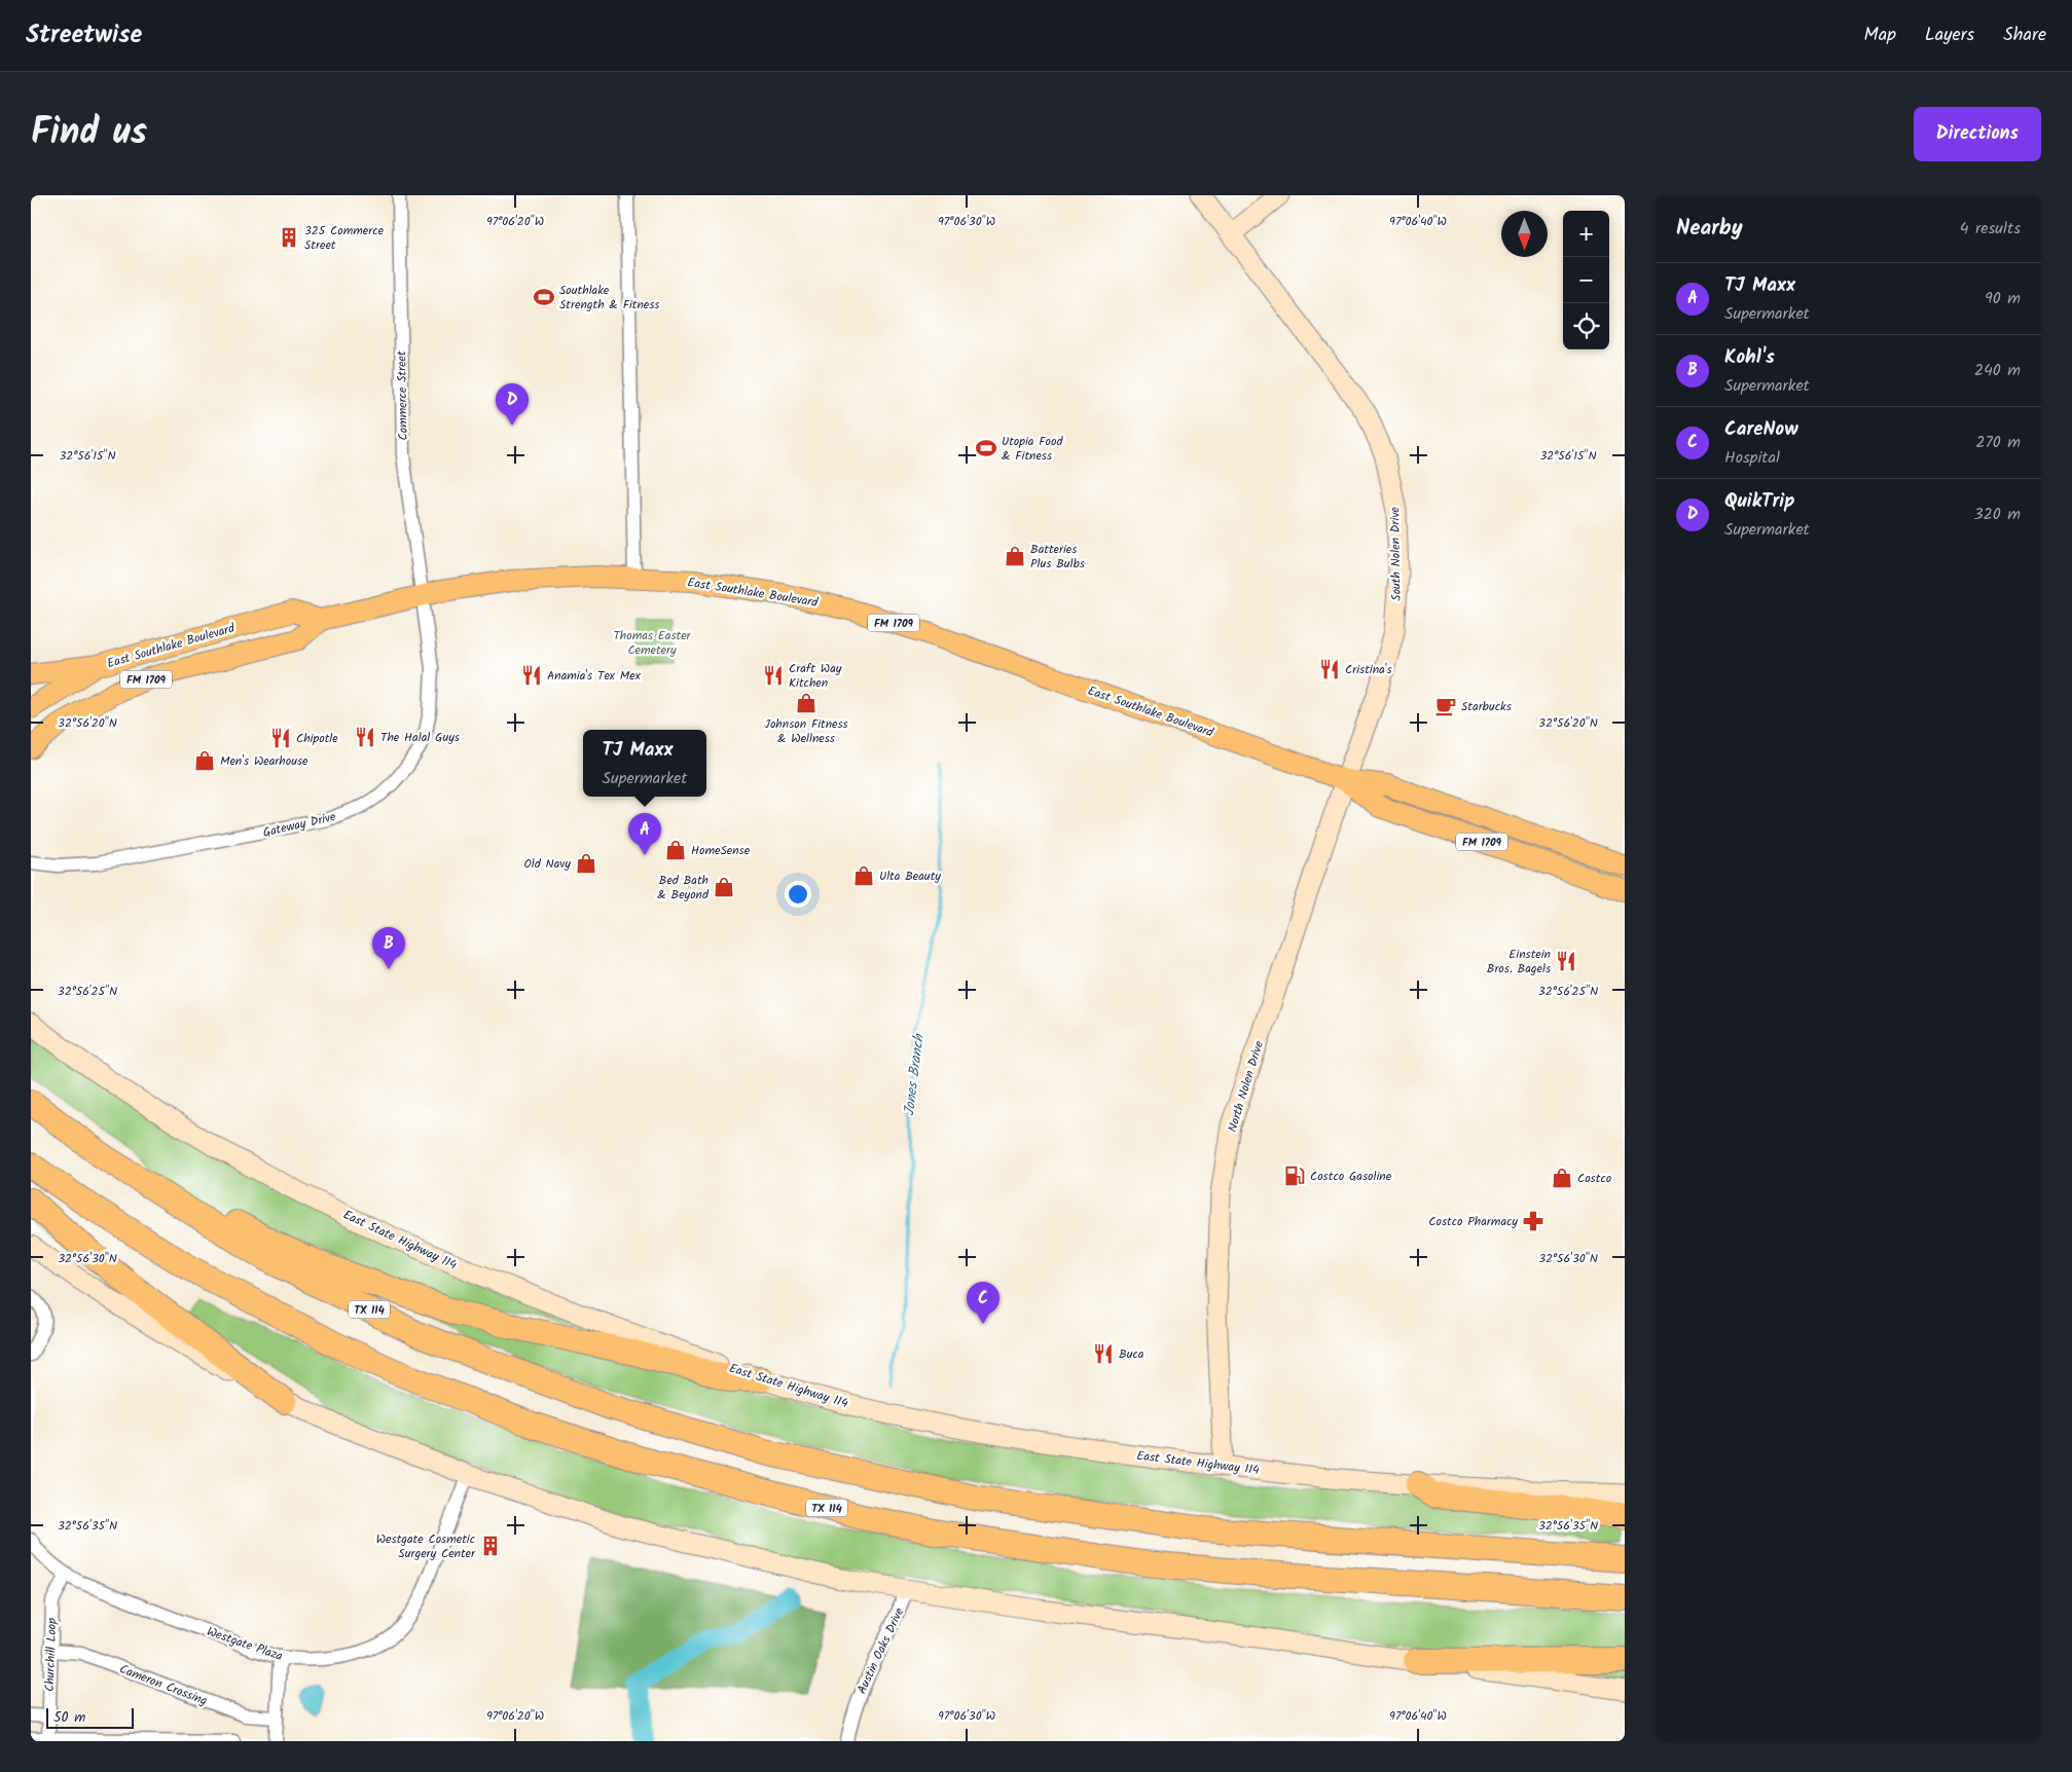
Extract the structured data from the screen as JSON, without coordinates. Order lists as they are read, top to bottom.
{
  "streets": {
    "highway": ["TX 114"],
    "main road": [
      "South Nolen Drive",
      "East Southlake Boulevard",
      "FM 1709",
      "North Nolen Drive",
      "East State Highway 114"
    ],
    "street": [
      "Commerce Street",
      "Gateway Drive",
      "Westgate Plaza",
      "Austin Oaks Drive",
      "Churchill Loop",
      "Cameron Crossing"
    ]
  },
  "crossings": [
    ["Commerce Street", "East Southlake Boulevard"],
    ["Commerce Street", "Gateway Drive"],
    ["South Nolen Drive", "East Southlake Boulevard"],
    ["South Nolen Drive", "North Nolen Drive"],
    ["East Southlake Boulevard", "Gateway Drive"],
    ["East Southlake Boulevard", "North Nolen Drive"],
    ["North Nolen Drive", "East State Highway 114"],
    ["Westgate Plaza", "Churchill Loop"],
    ["Churchill Loop", "Cameron Crossing"]
  ],
  "water": ["Jones Branch"],
  "parks": ["Thomas Easter Cemetery"],
  "places": {
    "building": ["325 Commerce Street", "Westgate Cosmetic Surgery Center"],
    "sports": ["Southlake Strength & Fitness", "Utopia Food & Fitness"],
    "shop": [
      "Batteries Plus Bulbs",
      "Johnson Fitness & Wellness",
      "Men's Wearhouse",
      "HomeSense",
      "Old Navy",
      "Ulta Beauty",
      "Bed Bath & Beyond",
      "Costco"
    ],
    "restaurant": [
      "Cristina's",
      "Anamia's Tex Mex",
      "Craft Way Kitchen",
      "The Halal Guys",
      "Chipotle",
      "Einstein Bros. Bagels",
      "Buca"
    ],
    "cafe": ["Starbucks"],
    "fuel station": ["Costco Gasoline"],
    "pharmacy": ["Costco Pharmacy"]
  },
  "scale_bar": "50 m",
  "north": "bottom",
  "page": {
    "header": "Streetwise",
    "nav": ["Map", "Layers", "Share"],
    "title": "Find us",
    "buttons": "Directions",
    "heading": ["Nearby", "4 results"],
    "map_buttons": ["+", "−"],
    "list": [
      {
        "mark": "A",
        "name": "TJ Maxx",
        "note": "Supermarket",
        "value": "90 m"
      },
      {
        "mark": "B",
        "name": "Kohl's",
        "note": "Supermarket",
        "value": "240 m"
      },
      {
        "mark": "C",
        "name": "CareNow",
        "note": "Hospital",
        "value": "270 m"
      },
      {
        "mark": "D",
        "name": "QuikTrip",
        "note": "Supermarket",
        "value": "320 m"
      }
    ],
    "pins": [
      "D",
      "A",
      "B",
      "C"
    ],
    "popup": ["TJ Maxx", "Supermarket"],
    "scale": "50 m"
  },
  "coordinates": [
    "97°06'20\"W",
    "97°06'30\"W",
    "97°06'40\"W",
    "32°56'15\"N",
    "32°56'20\"N",
    "32°56'25\"N",
    "32°56'30\"N",
    "32°56'35\"N"
  ]
}
